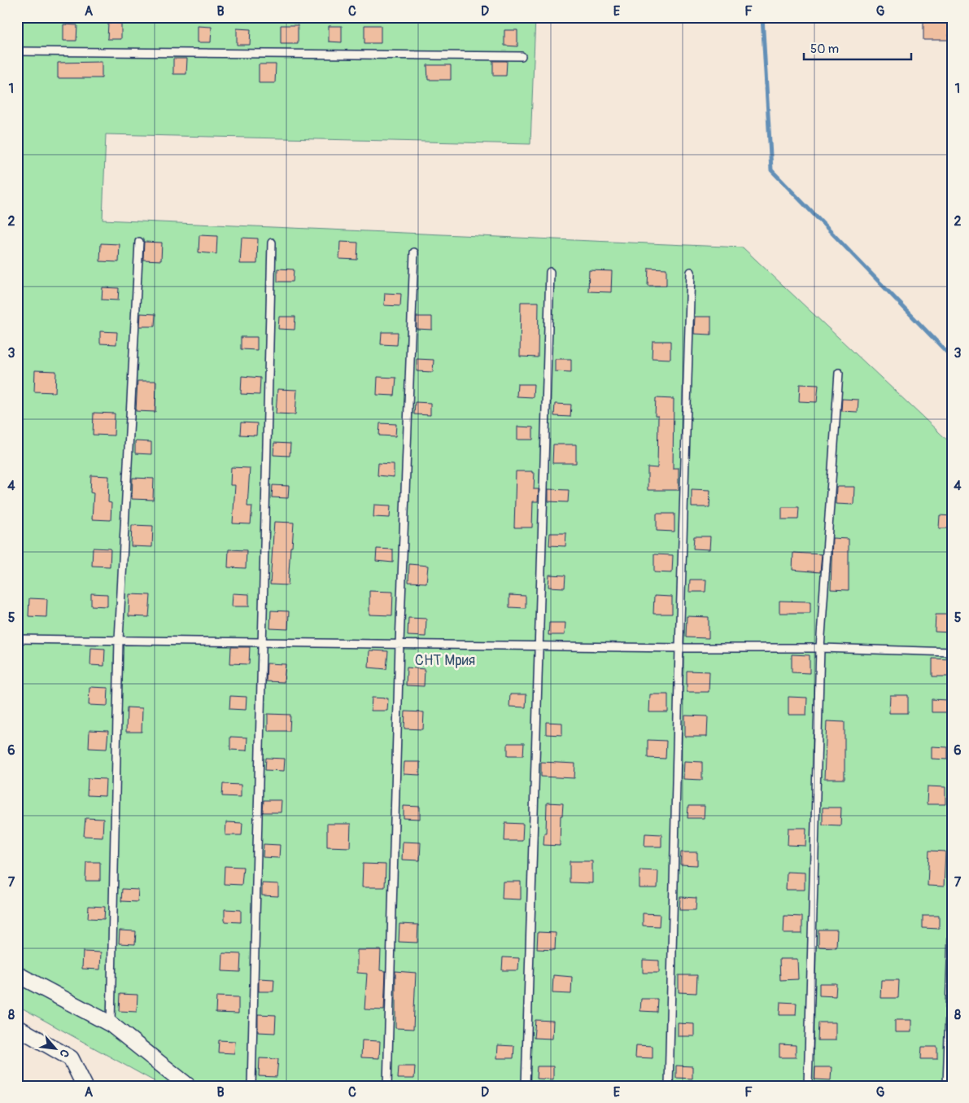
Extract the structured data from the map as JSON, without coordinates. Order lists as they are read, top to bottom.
{
  "parks": ["СНТ Мрия"],
  "scale_bar": "50 m",
  "north": "bottom right",
  "grid": {
    "columns": [
      "A",
      "B",
      "C",
      "D",
      "E",
      "F",
      "G"
    ],
    "rows": [
      "1",
      "2",
      "3",
      "4",
      "5",
      "6",
      "7",
      "8"
    ]
  }
}
